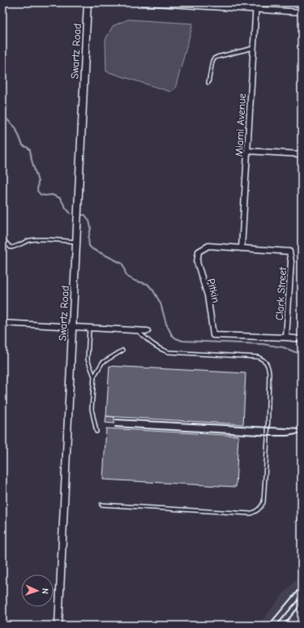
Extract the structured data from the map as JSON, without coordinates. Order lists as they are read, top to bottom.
{
  "streets": {
    "street": [
      "Swartz Road",
      "Miami Avenue",
      "Pitkin",
      "Clark Street"
    ]
  },
  "crossings": [
    ["Miami Avenue", "Pitkin"],
    ["Miami Avenue", "Clark Street"],
    ["Pitkin", "Clark Street"]
  ],
  "north": "right"
}
